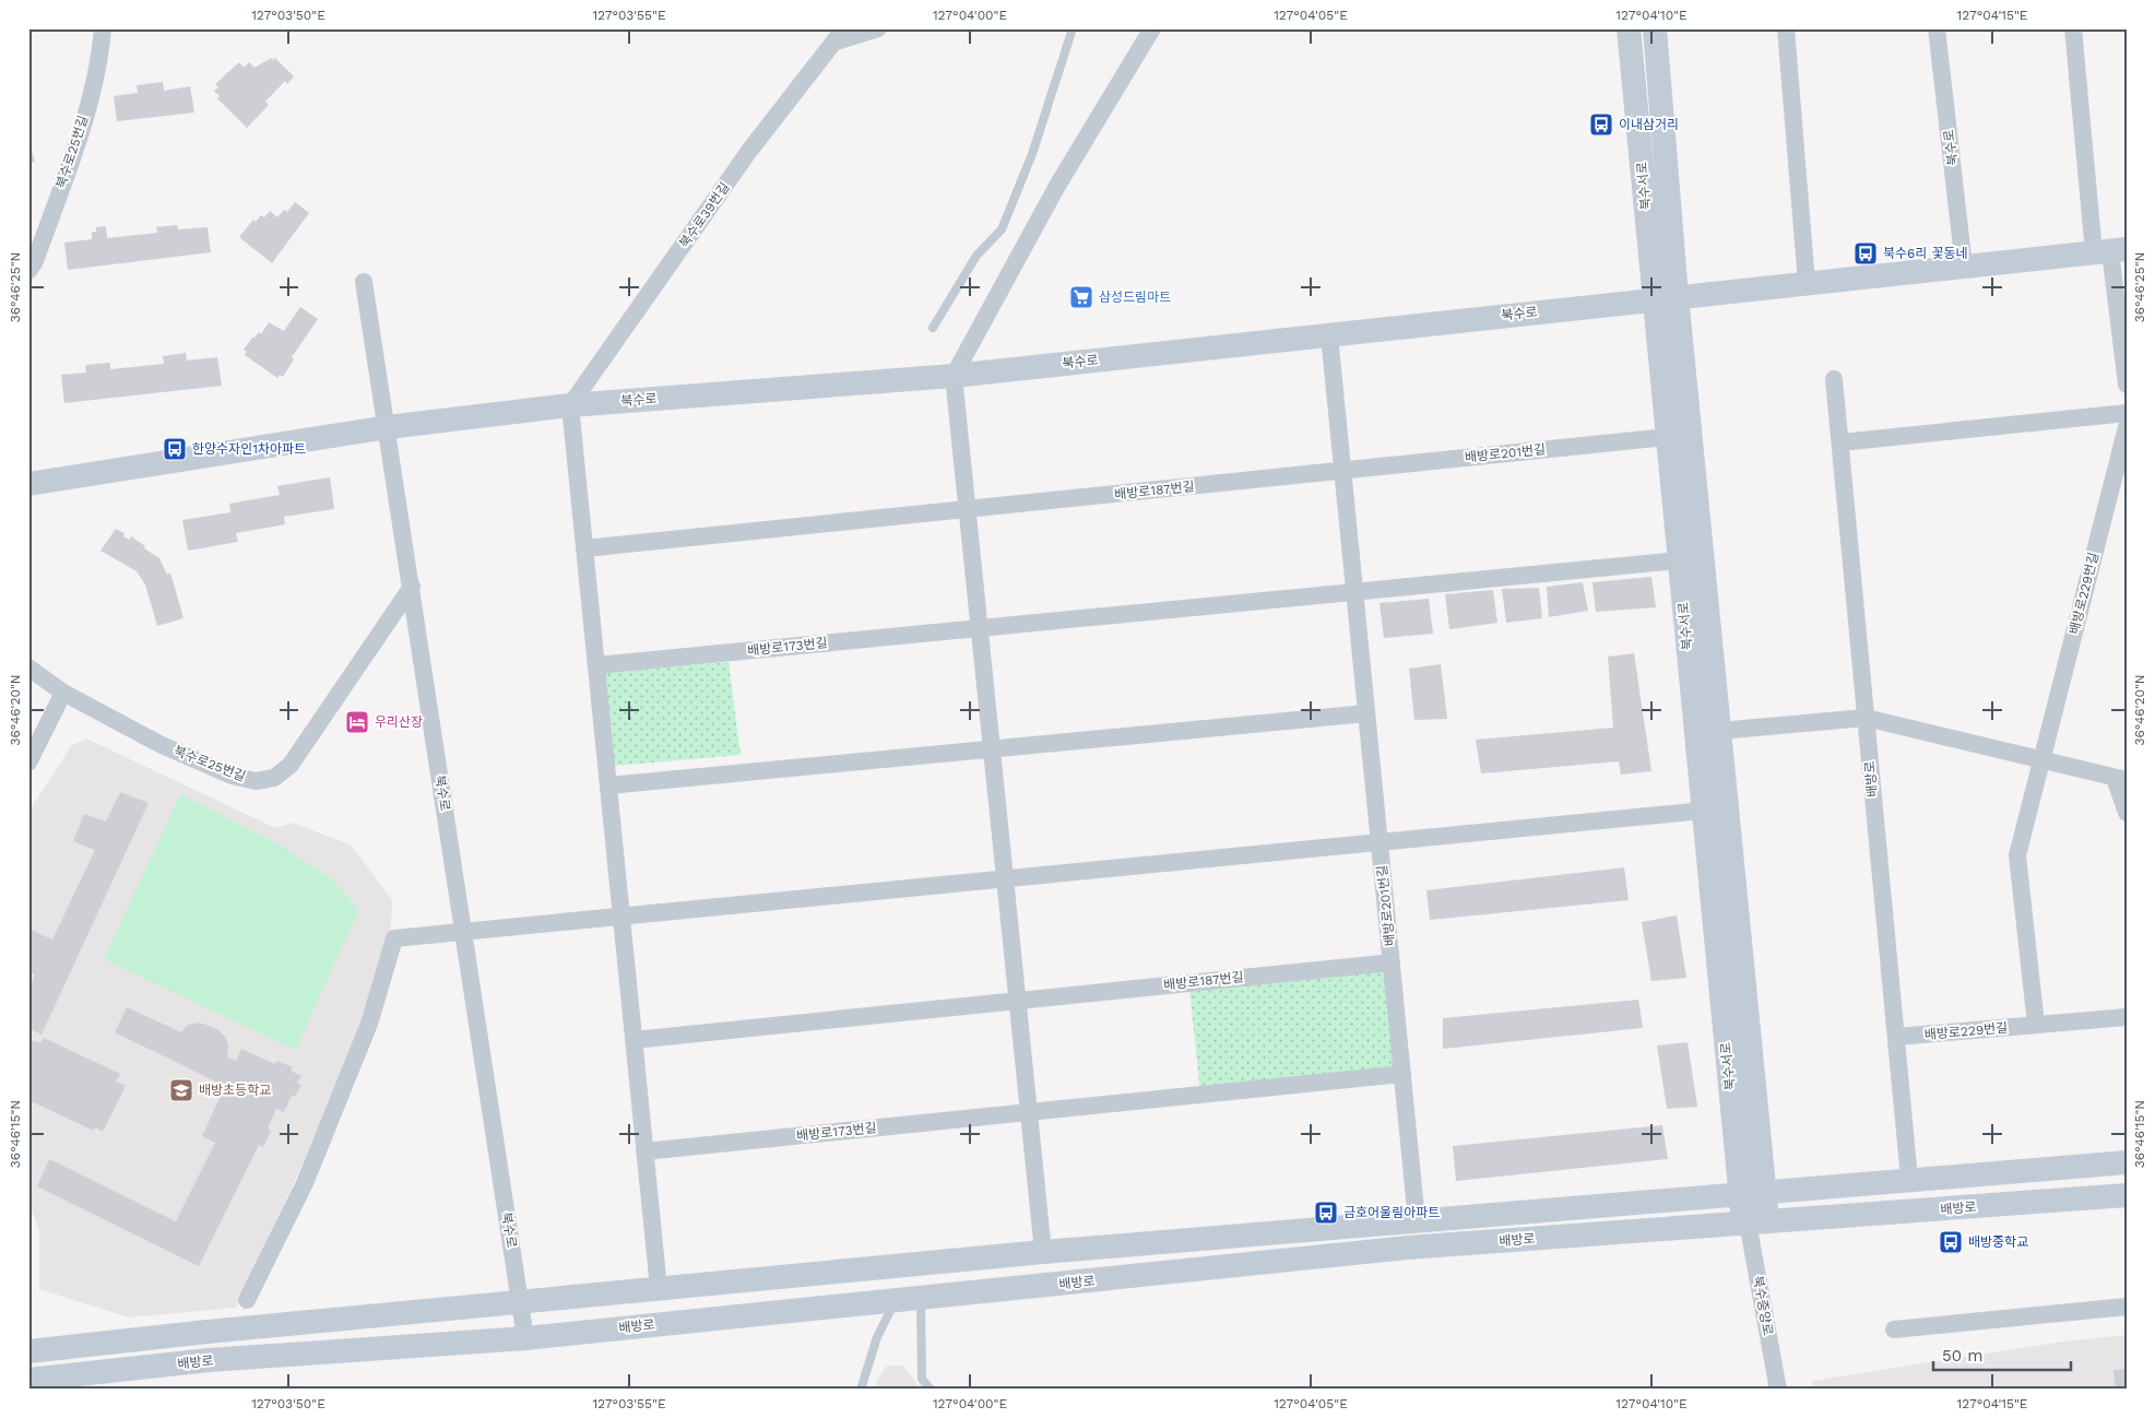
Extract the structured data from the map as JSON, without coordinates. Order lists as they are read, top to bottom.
{
  "streets": {
    "street": [
      "북수로",
      "북수로25번길",
      "북수서로",
      "북수로39번길",
      "배방로201번길",
      "배방로187번길",
      "배방로229번길",
      "배방로173번길",
      "배방로",
      "북수중앙로"
    ]
  },
  "crossings": [
    ["북수로", "북수로25번길"],
    ["북수로", "북수서로"],
    ["북수로", "북수로39번길"],
    ["북수로", "배방로201번길"],
    ["북수로", "배방로"],
    ["북수서로", "배방로201번길"],
    ["북수서로", "배방로"],
    ["북수서로", "북수중앙로"],
    ["배방로201번길", "배방로187번길"],
    ["배방로201번길", "배방로"],
    ["배방로229번길", "배방로"],
    ["배방로", "북수중앙로"]
  ],
  "places": {
    "bus stop": [
      "이내삼거리",
      "북수6리 꽃동네",
      "한양수자인1차아파트",
      "금호어울림아파트",
      "배방중학교"
    ],
    "supermarket": ["삼성드림마트"],
    "hotel": ["우리산장"],
    "school or university": ["배방초등학교"]
  },
  "scale_bar": "50 m",
  "coordinates": [
    "127°03'50\"E",
    "127°03'55\"E",
    "127°04'00\"E",
    "127°04'05\"E",
    "127°04'10\"E",
    "127°04'15\"E",
    "36°46'25\"N",
    "36°46'20\"N",
    "36°46'15\"N"
  ]
}
